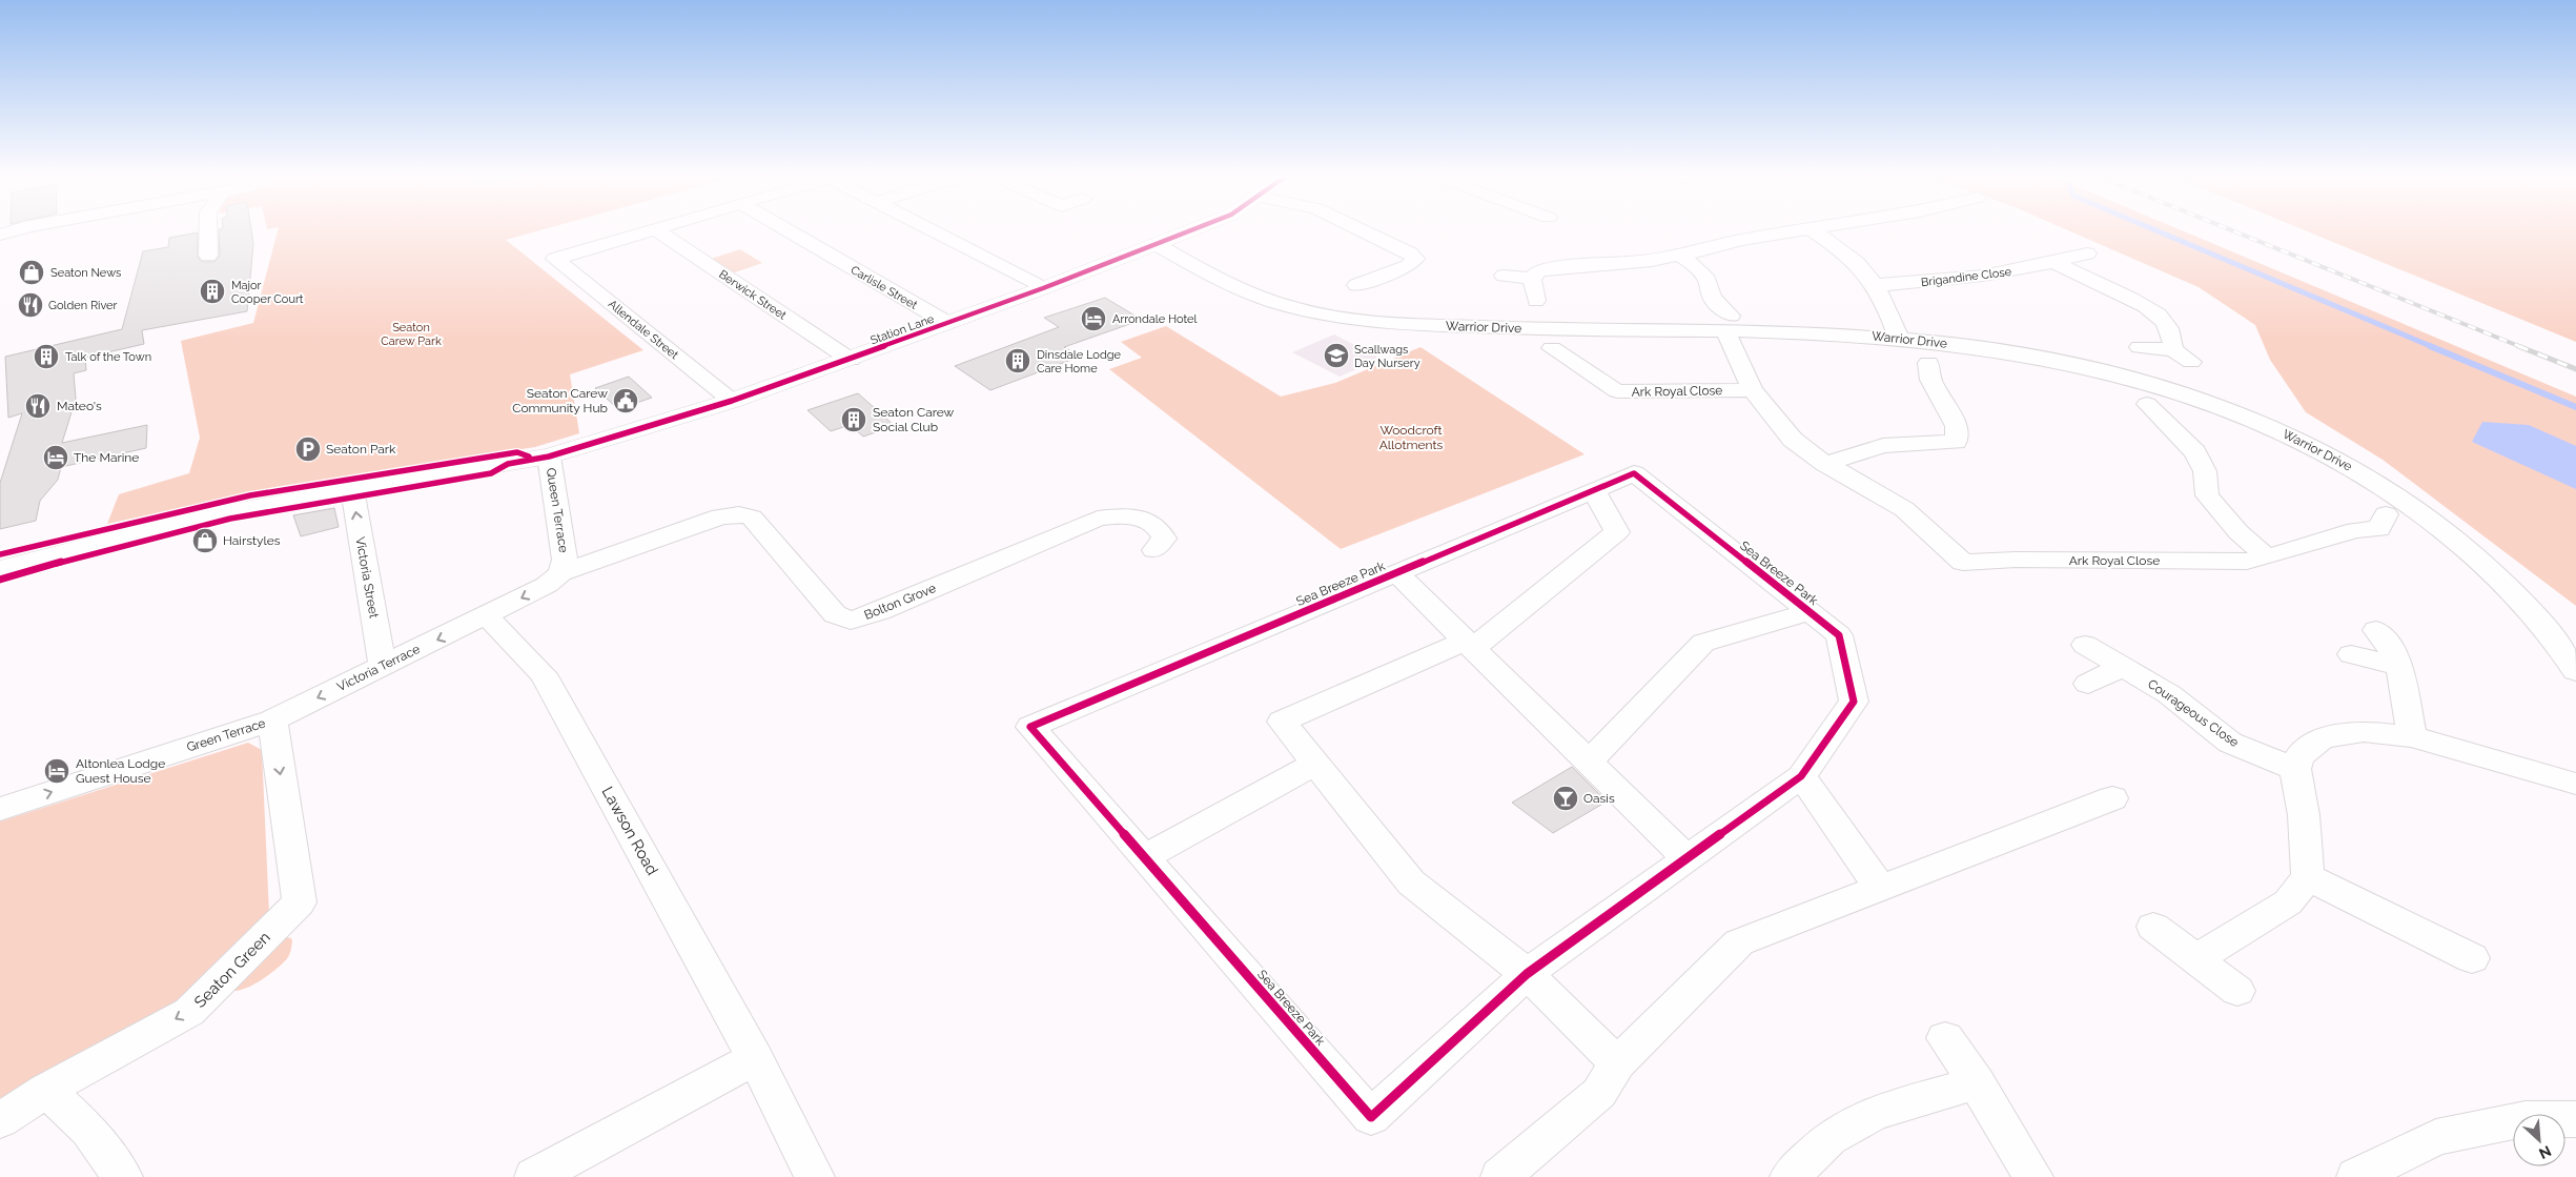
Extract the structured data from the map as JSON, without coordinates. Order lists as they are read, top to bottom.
{
  "streets": {
    "main road": ["Station Lane"],
    "street": [
      "Brigandine Close",
      "Carlisle Street",
      "Berwick Street",
      "Warrior Drive",
      "Allendale Street",
      "Ark Royal Close",
      "Queen Terrace",
      "Sea Breeze Park",
      "Victoria Street",
      "Bolton Grove",
      "Victoria Terrace",
      "Courageous Close",
      "Green Terrace",
      "Lawson Road",
      "Seaton Green"
    ]
  },
  "crossings": [
    ["Carlisle Street", "Station Lane"],
    ["Berwick Street", "Allendale Street"],
    ["Berwick Street", "Station Lane"],
    ["Warrior Drive", "Station Lane"],
    ["Warrior Drive", "Ark Royal Close"],
    ["Allendale Street", "Station Lane"],
    ["Station Lane", "Queen Terrace"],
    ["Station Lane", "Victoria Street"],
    ["Queen Terrace", "Bolton Grove"],
    ["Victoria Street", "Victoria Terrace"],
    ["Victoria Terrace", "Green Terrace"],
    ["Victoria Terrace", "Lawson Road"],
    ["Victoria Terrace", "Seaton Green"],
    ["Green Terrace", "Seaton Green"]
  ],
  "one_way": [
    "Victoria Street",
    "Victoria Terrace",
    "Green Terrace",
    "Seaton Green"
  ],
  "parks": ["Seaton Carew Park", "Woodcroft Allotments"],
  "places": {
    "shop": ["Seaton News", "Hairstyles"],
    "building": [
      "Major Cooper Court",
      "Talk of the Town",
      "Dinsdale Lodge Care Home",
      "Seaton Carew Social Club"
    ],
    "restaurant": ["Golden River", "Mateo's"],
    "hotel": ["Arrondale Hotel", "The Marine", "Altonlea Lodge Guest House"],
    "school or university": ["Scallwags Day Nursery"],
    "public building": ["Seaton Carew Community Hub"],
    "parking": ["Seaton Park"],
    "bar": ["Oasis"]
  },
  "north": "bottom right"
}
